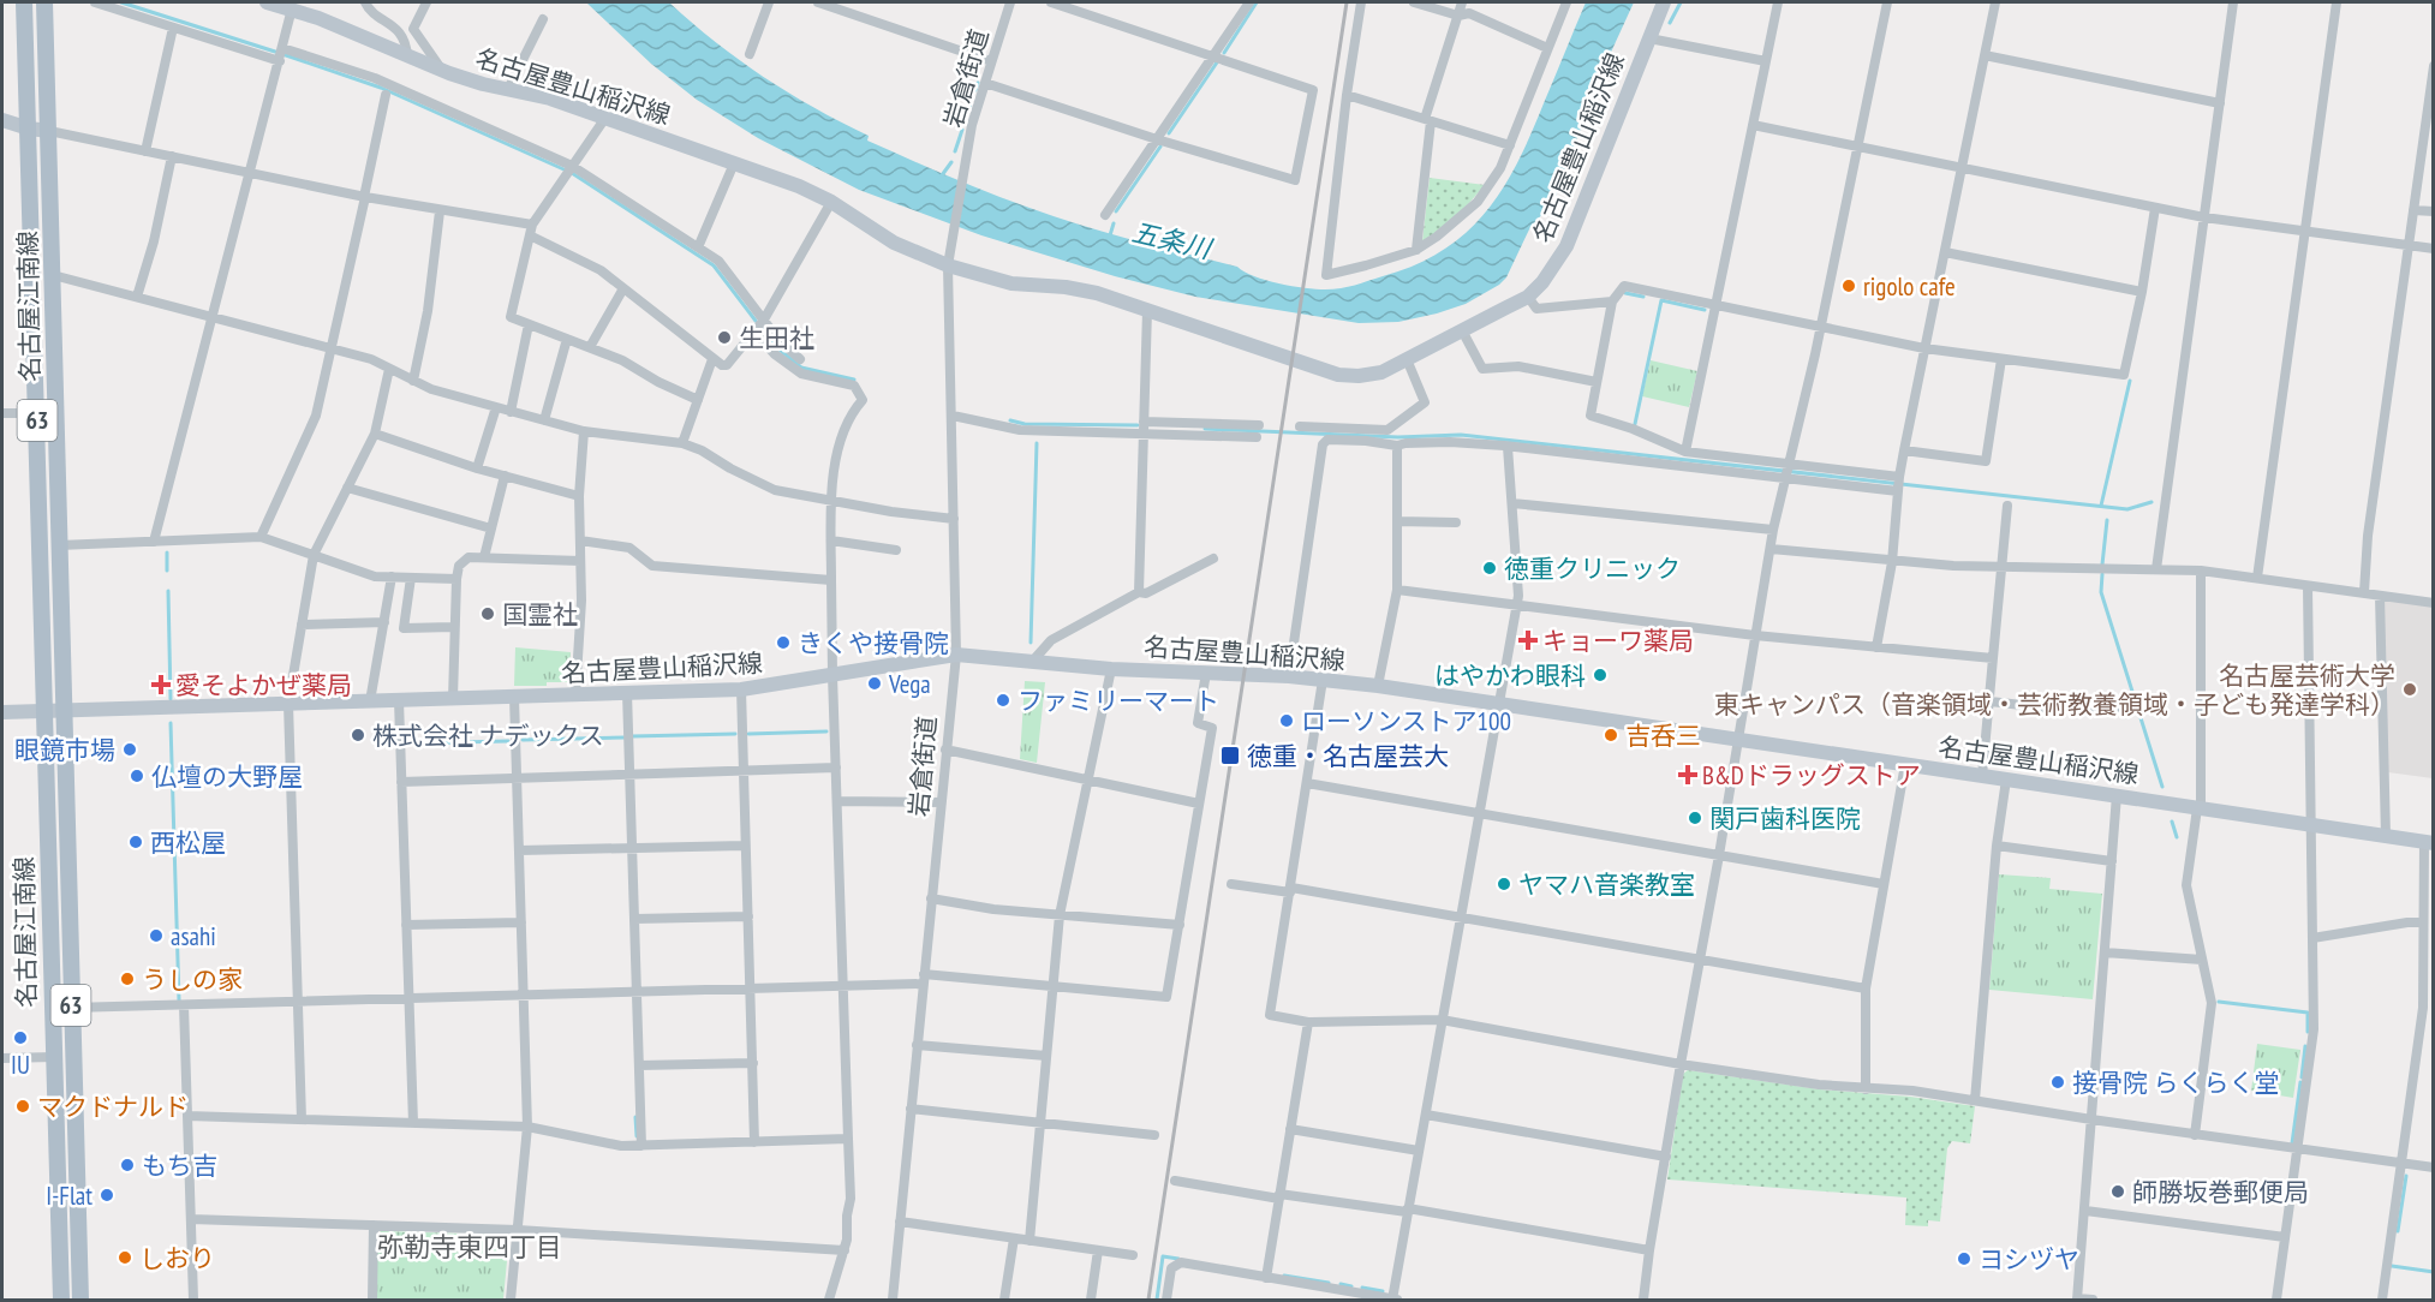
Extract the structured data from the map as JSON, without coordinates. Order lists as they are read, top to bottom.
{
  "streets": {
    "main road": ["名古屋豊山稲沢線", "名古屋江南線", "63"],
    "street": ["岩倉街道"]
  },
  "crossings": [
    ["岩倉街道", "名古屋豊山稲沢線"],
    ["名古屋豊山稲沢線", "名古屋江南線"]
  ],
  "districts": ["弥勒寺東四丁目"],
  "water": ["五条川"],
  "places": {
    "other": [
      "rigolo cafe",
      "生田社",
      "徳重クリニック",
      "国霊社",
      "きくや接骨院",
      "はやかわ眼科",
      "Vega",
      "名古屋芸術大学 東キャンパス（音楽領域・芸術教養領域・子ども発達学科）",
      "ファミリーマート",
      "ローソンストア100",
      "株式会社 ナデックス",
      "吉呑三",
      "眼鏡市場",
      "仏壇の大野屋",
      "関戸歯科医院",
      "西松屋",
      "ヤマハ音楽教室",
      "asahi",
      "うしの家",
      "IU",
      "接骨院 らくらく堂",
      "マクドナルド",
      "もち吉",
      "師勝坂巻郵便局",
      "I-Flat",
      "しおり",
      "ヨシヅヤ"
    ],
    "health": ["キョーワ薬局", "愛そよかぜ薬局", "B&Dドラッグストア"],
    "transit": ["徳重・名古屋芸大"]
  }
}
